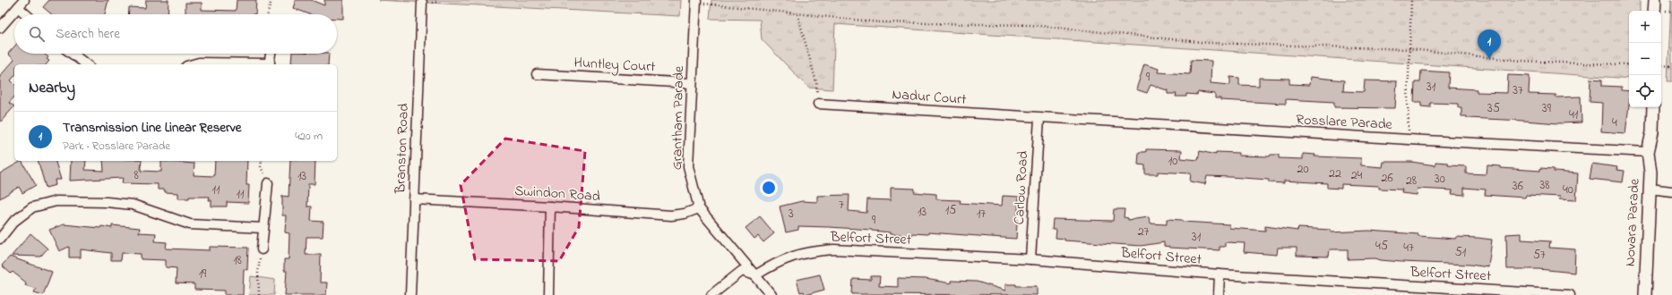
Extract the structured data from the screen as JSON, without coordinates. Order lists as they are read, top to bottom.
{
  "streets": {
    "street": [
      "Huntley Court",
      "Nadur Court",
      "Grantham Parade",
      "Rosslare Parade",
      "Branston Road",
      "Carlow Road",
      "Swindon Road",
      "Novara Parade",
      "Belfort Street"
    ]
  },
  "crossings": [
    ["Huntley Court", "Grantham Parade"],
    ["Nadur Court", "Rosslare Parade"],
    ["Nadur Court", "Carlow Road"],
    ["Grantham Parade", "Swindon Road"],
    ["Grantham Parade", "Belfort Street"],
    ["Rosslare Parade", "Carlow Road"],
    ["Rosslare Parade", "Novara Parade"],
    ["Branston Road", "Swindon Road"],
    ["Carlow Road", "Belfort Street"]
  ],
  "house_numbers": [
    "9",
    "31",
    "37",
    "35",
    "39",
    "41",
    "4",
    "10",
    "20",
    "22",
    "8",
    "24",
    "13",
    "26",
    "30",
    "28",
    "38",
    "36",
    "11",
    "40",
    "11",
    "7",
    "15",
    "13",
    "3",
    "17",
    "9",
    "27",
    "31",
    "45",
    "47",
    "51",
    "57",
    "18",
    "19"
  ],
  "page": {
    "map_buttons": ["+", "−"],
    "search": "Search here",
    "pins": "1",
    "heading": "Nearby",
    "list": [
      {
        "mark": "1",
        "name": "Transmission Line Linear Reserve",
        "note": "Park · Rosslare Parade",
        "value": "420 m"
      }
    ]
  }
}
